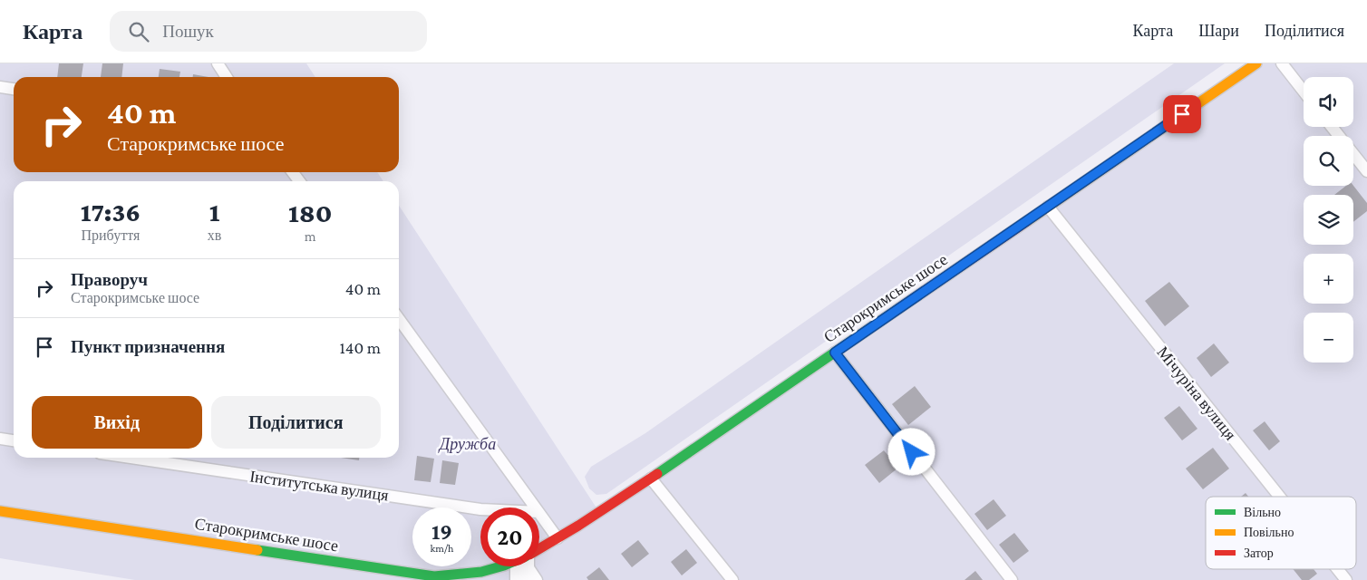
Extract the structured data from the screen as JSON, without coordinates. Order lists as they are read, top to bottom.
{
  "streets": {
    "street": ["Старокримське шосе"],
    "lane": ["Мічуріна вулиця", "Інститутська вулиця"]
  },
  "crossings": [
    ["Старокримське шосе", "Мічуріна вулиця"]
  ],
  "parks": ["Дружба"],
  "legend": ["Вільно", "Повільно", "Затор"],
  "page": {
    "header": "Карта",
    "search": "Пошук",
    "nav": ["Карта", "Шари", "Поділитися"],
    "map_buttons": ["+", "−"],
    "turn": ["40 m", "Старокримське шосе"],
    "eta": [
      "17:36",
      "Прибуття",
      "1",
      "хв",
      "180",
      "m"
    ],
    "list": [
      {
        "name": "Праворуч",
        "note": "Старокримське шосе",
        "value": "40 m"
      },
      {
        "name": "Пункт призначення",
        "value": "140 m"
      }
    ],
    "buttons": ["Вихід", "Поділитися"],
    "speed": "19 km/h",
    "limit": "20"
  }
}
